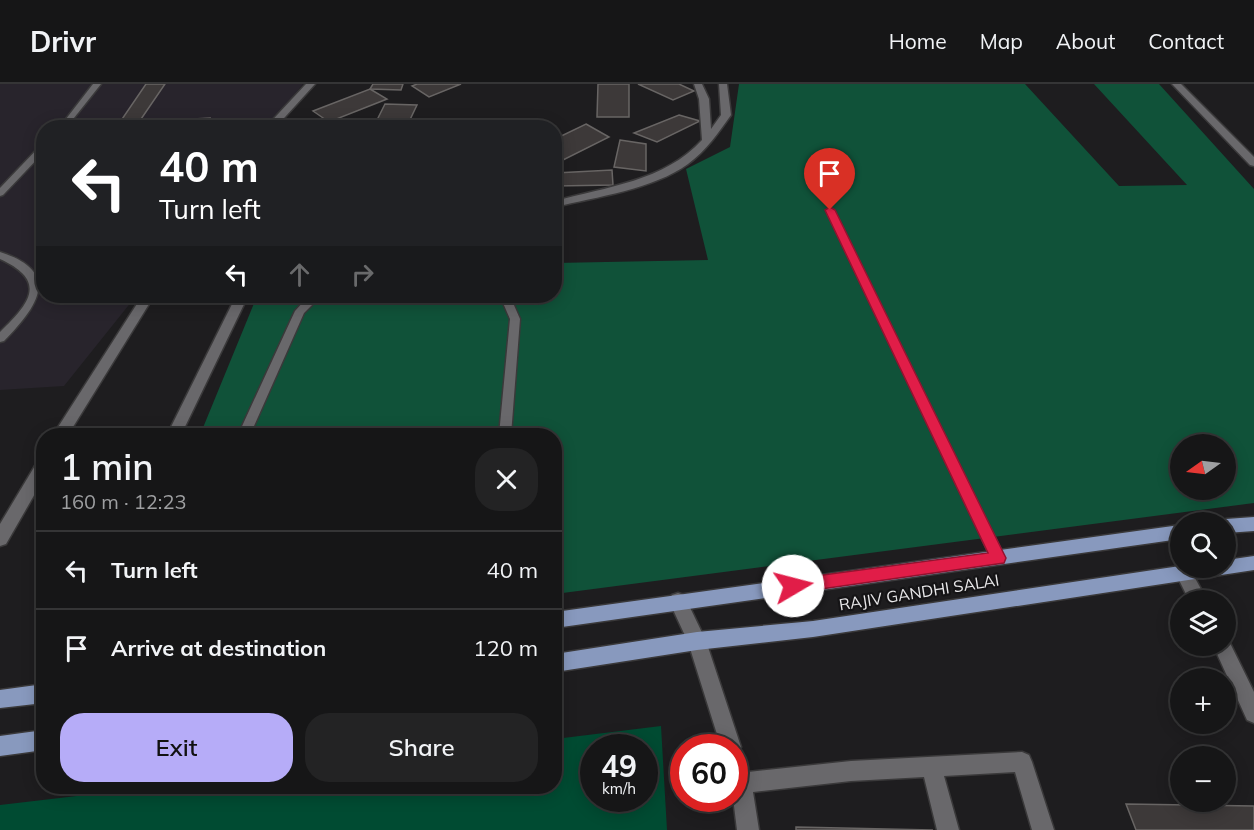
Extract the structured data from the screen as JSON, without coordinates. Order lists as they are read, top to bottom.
{
  "streets": {
    "main road": ["RAJIV GANDHI SALAI"]
  },
  "north": "left",
  "page": {
    "header": "Drivr",
    "nav": [
      "Home",
      "Map",
      "About",
      "Contact"
    ],
    "turn": ["40 m", "Turn left"],
    "heading": ["1 min", "160 m · 12:23"],
    "map_buttons": ["+", "−"],
    "list": [
      {
        "name": "Turn left",
        "value": "40 m"
      },
      {
        "name": "Arrive at destination",
        "value": "120 m"
      }
    ],
    "buttons": ["Exit", "Share"],
    "speed": "49 km/h",
    "limit": "60"
  }
}
